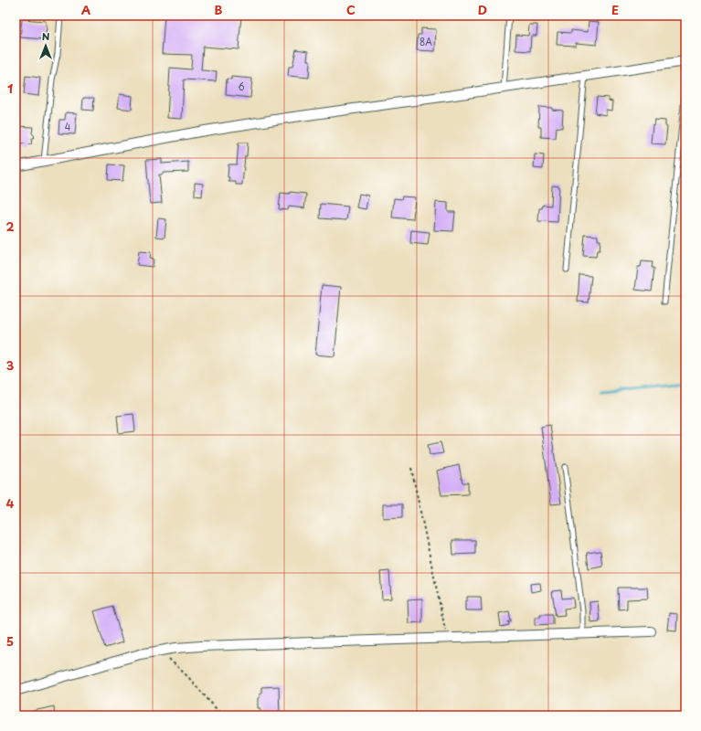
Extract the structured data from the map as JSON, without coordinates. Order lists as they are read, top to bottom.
{
  "house_numbers": ["8A", "6", "4"],
  "north": "top",
  "grid": {
    "columns": [
      "A",
      "B",
      "C",
      "D",
      "E"
    ],
    "rows": [
      "1",
      "2",
      "3",
      "4",
      "5"
    ]
  }
}
